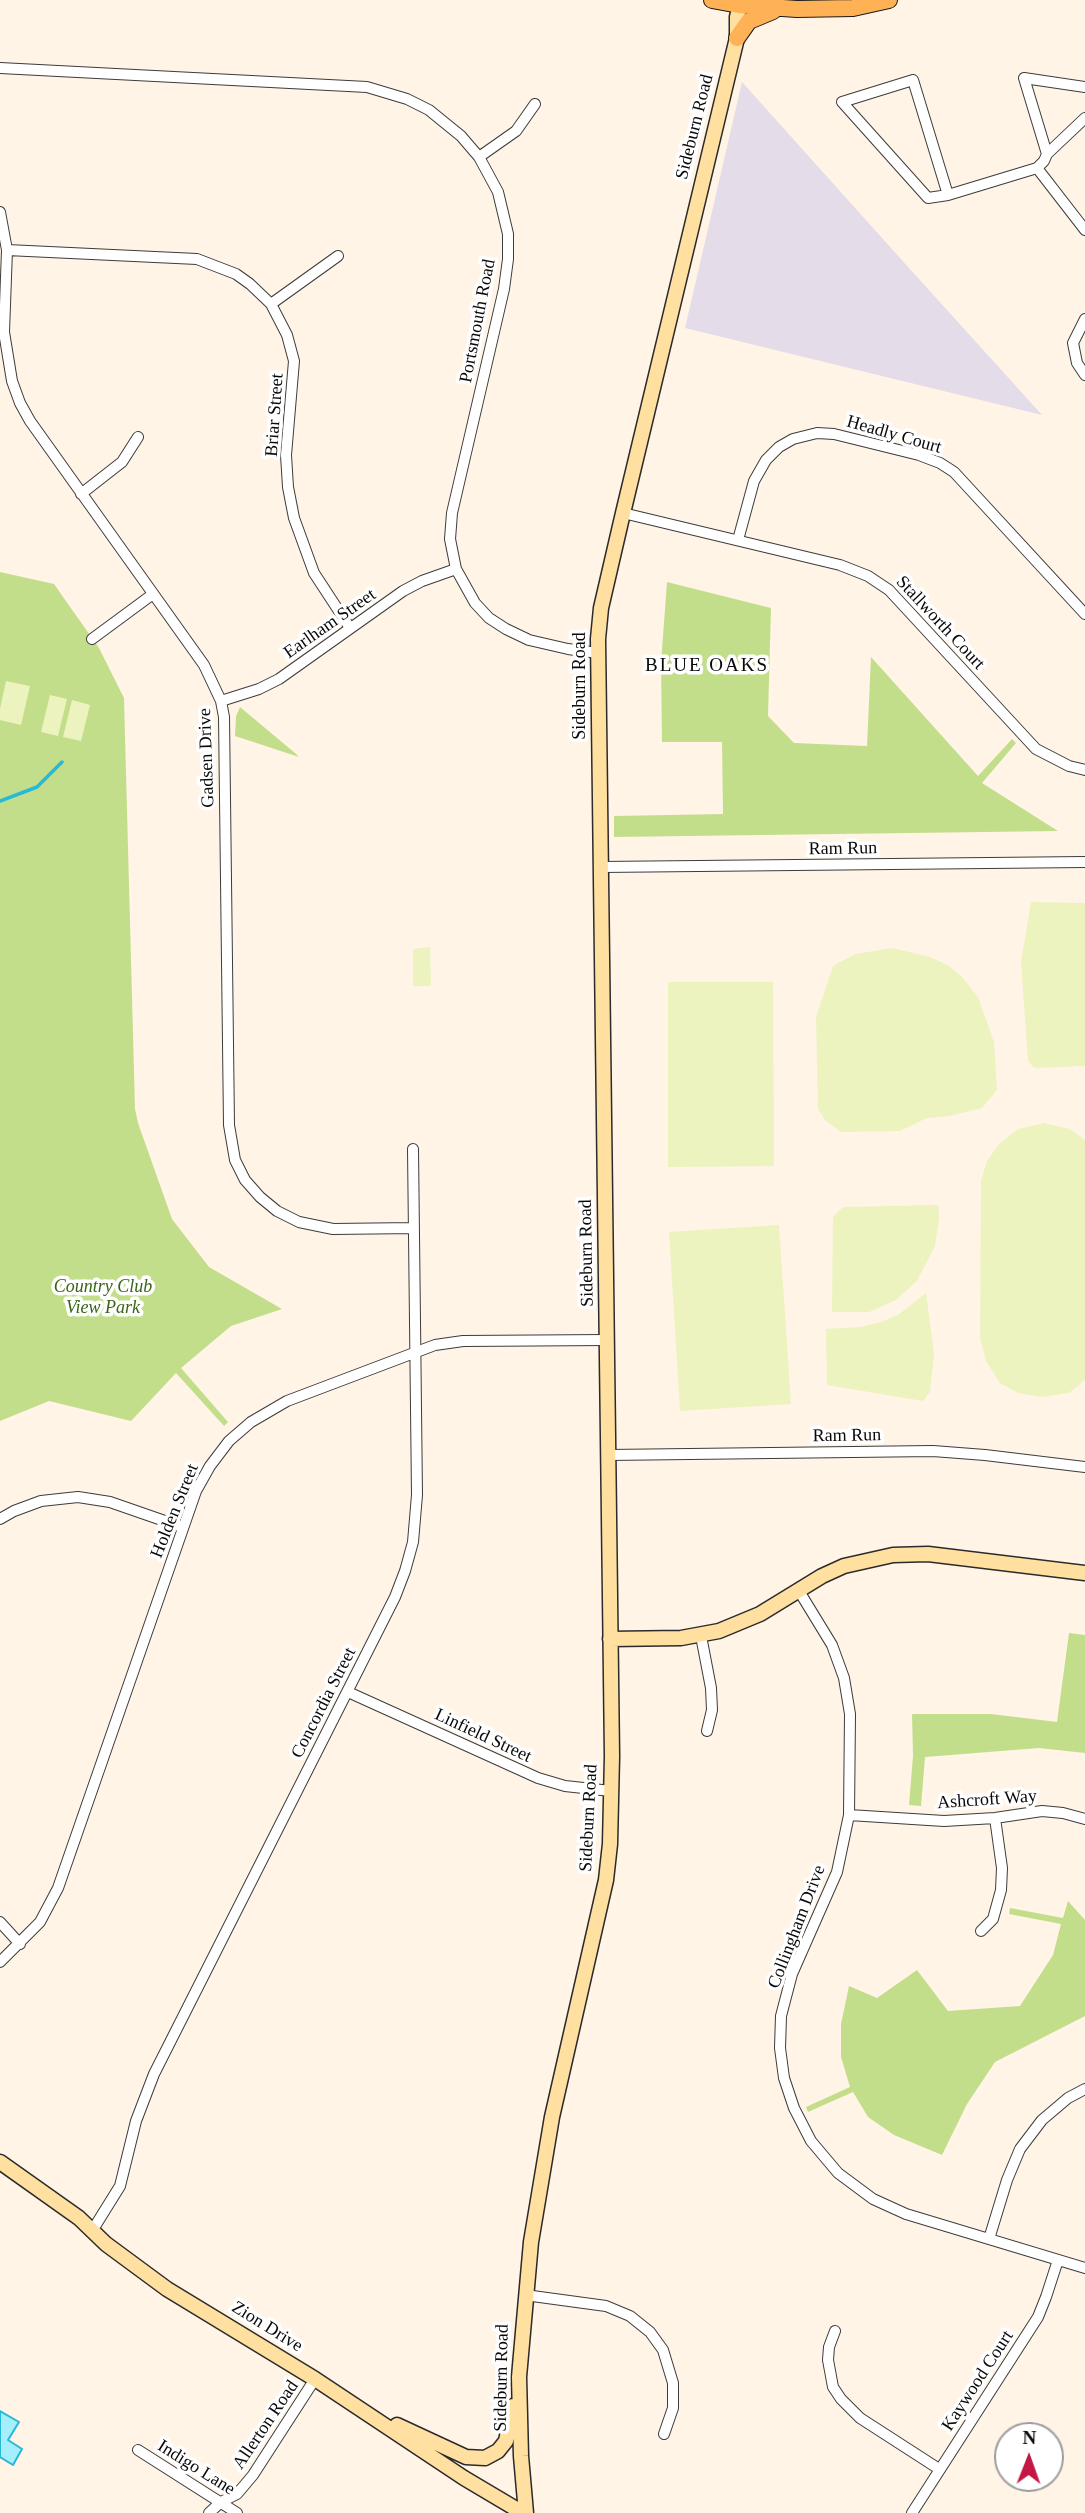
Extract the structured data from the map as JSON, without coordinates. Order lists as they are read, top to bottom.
{
  "streets": {
    "street": [
      "Sideburn Road",
      "Portsmouth Road",
      "Briar Street",
      "Headly Court",
      "Stallworth Court",
      "Earlham Street",
      "Gadsen Drive",
      "Ram Run",
      "Holden Street",
      "Concordia Street",
      "Linfield Street",
      "Ashcroft Way",
      "Collingham Drive",
      "Zion Drive",
      "Kaywood Court",
      "Allerton Road",
      "Indigo Lane"
    ]
  },
  "crossings": [
    ["Sideburn Road", "Portsmouth Road"],
    ["Sideburn Road", "Stallworth Court"],
    ["Sideburn Road", "Ram Run"],
    ["Sideburn Road", "Holden Street"],
    ["Sideburn Road", "Linfield Street"],
    ["Sideburn Road", "Zion Drive"],
    ["Portsmouth Road", "Earlham Street"],
    ["Briar Street", "Earlham Street"],
    ["Briar Street", "Gadsen Drive"],
    ["Headly Court", "Stallworth Court"],
    ["Earlham Street", "Gadsen Drive"],
    ["Gadsen Drive", "Concordia Street"],
    ["Holden Street", "Concordia Street"],
    ["Concordia Street", "Linfield Street"],
    ["Concordia Street", "Zion Drive"],
    ["Ashcroft Way", "Collingham Drive"],
    ["Collingham Drive", "Kaywood Court"],
    ["Zion Drive", "Allerton Road"],
    ["Allerton Road", "Indigo Lane"]
  ],
  "districts": ["BLUE OAKS"],
  "parks": ["Country Club View Park"],
  "north": "top"
}
